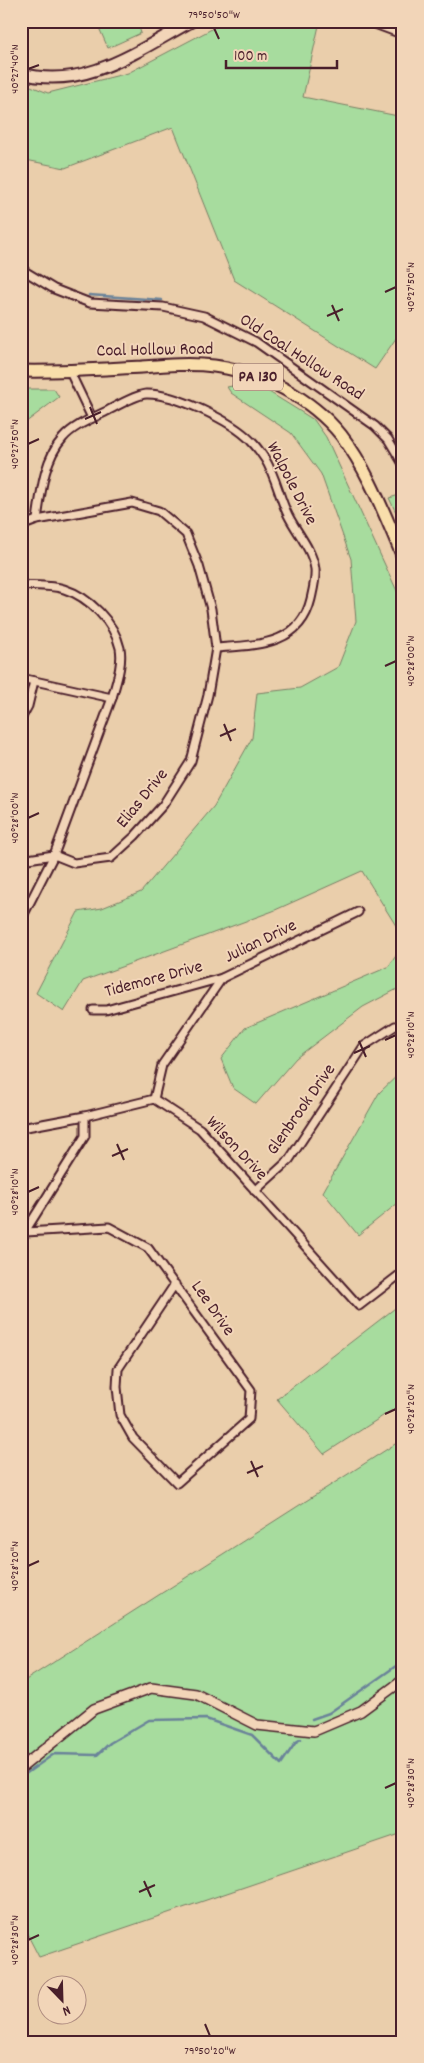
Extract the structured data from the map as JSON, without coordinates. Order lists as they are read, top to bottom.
{
  "streets": {
    "main road": ["Coal Hollow Road", "PA 130"],
    "street": [
      "Old Coal Hollow Road",
      "Walpole Drive",
      "Elias Drive",
      "Julian Drive",
      "Tidemore Drive",
      "Glenbrook Drive",
      "Wilson Drive",
      "Lee Drive"
    ]
  },
  "crossings": [
    ["Walpole Drive", "Elias Drive"],
    ["Julian Drive", "Tidemore Drive"],
    ["Julian Drive", "Wilson Drive"],
    ["Glenbrook Drive", "Wilson Drive"]
  ],
  "scale_bar": "100 m",
  "north": "bottom right",
  "coordinates": [
    "79°50'50\"W",
    "40°27'40\"N",
    "40°27'50\"N",
    "40°28'00\"N",
    "40°28'10\"N",
    "40°28'20\"N",
    "40°28'30\"N",
    "79°50'20\"W"
  ]
}
